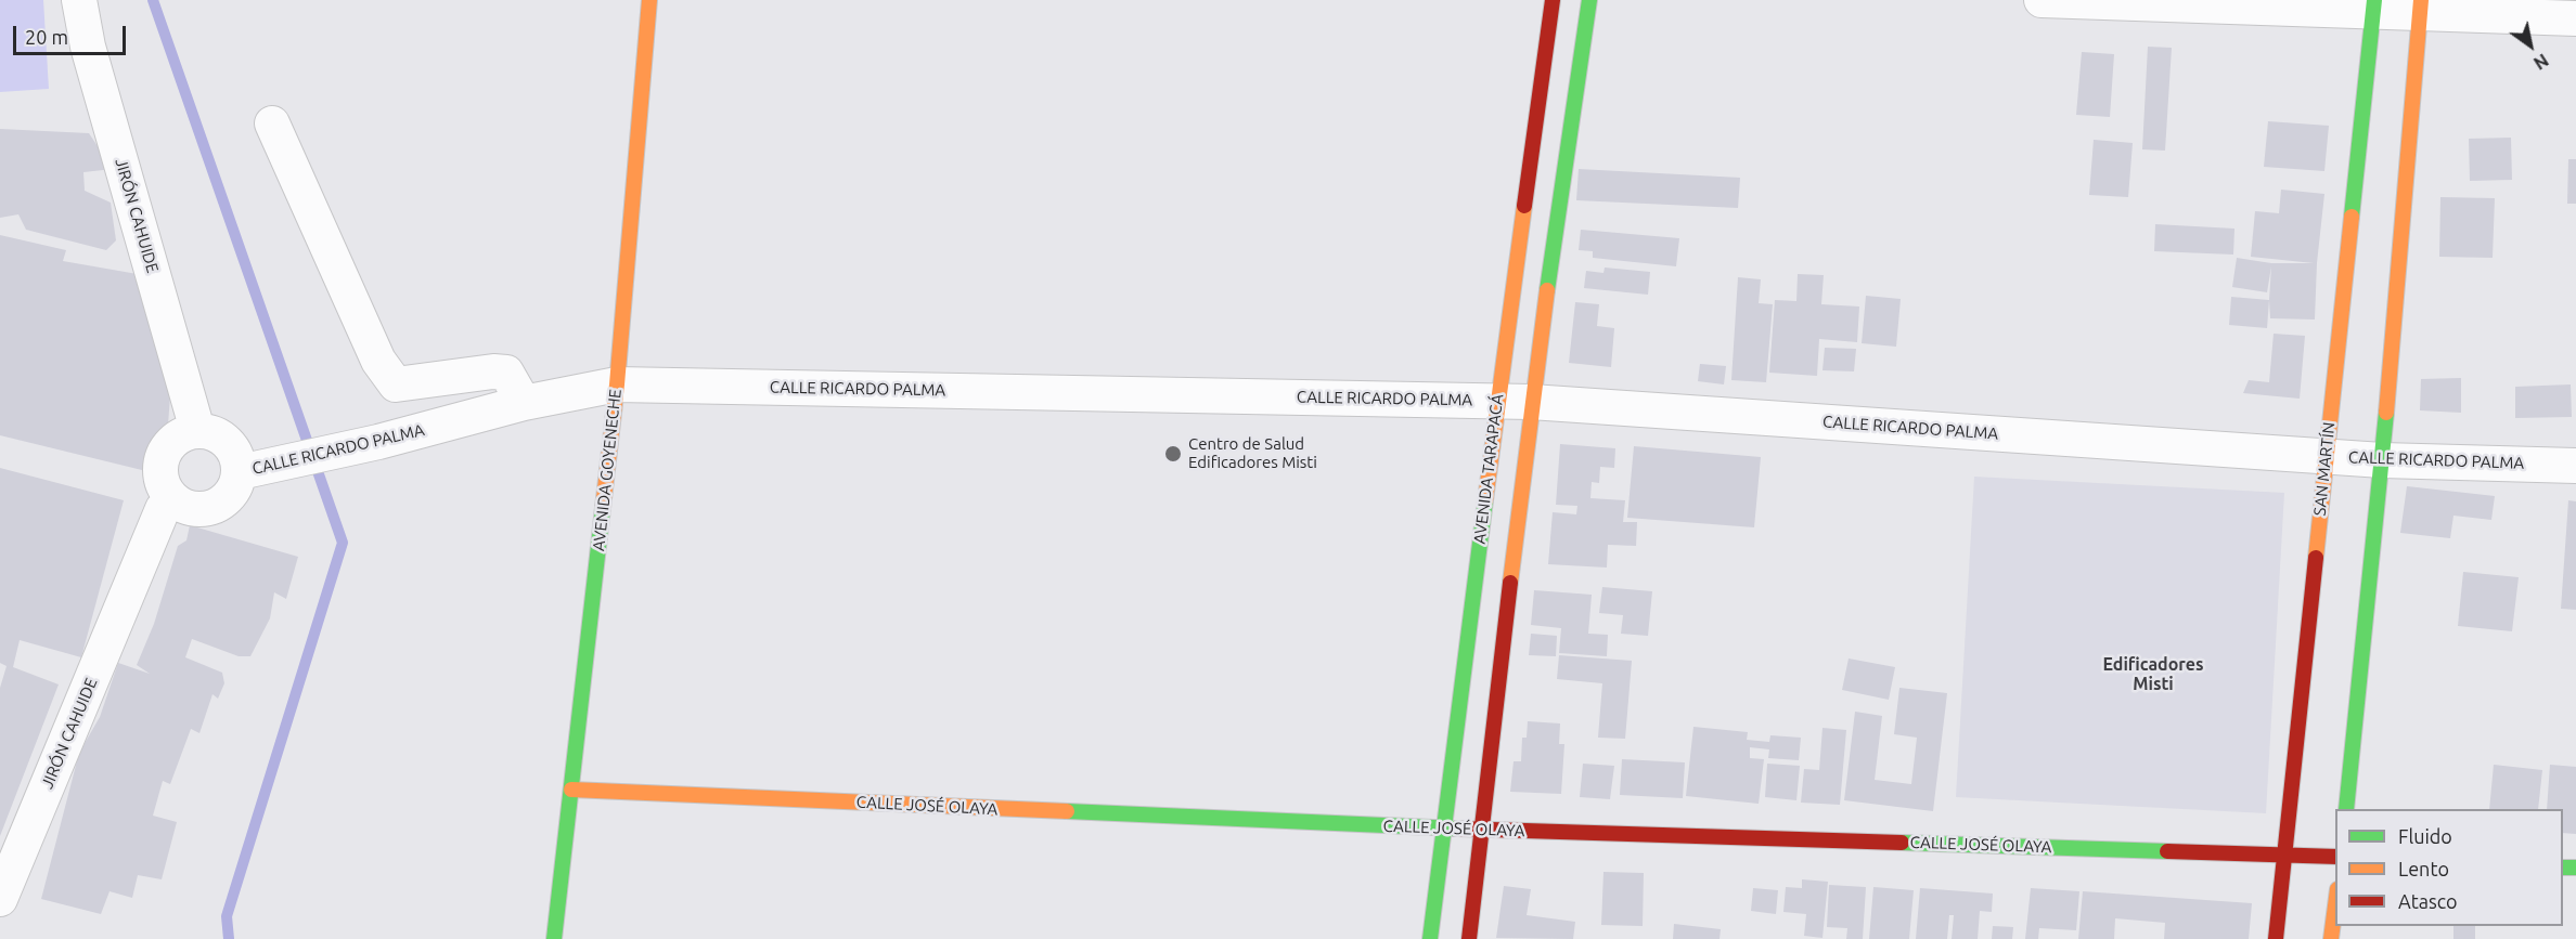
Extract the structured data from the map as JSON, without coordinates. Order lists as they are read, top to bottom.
{
  "streets": {
    "street": [
      "JIRÓN CAHUIDE",
      "CALLE RICARDO PALMA",
      "AVENIDA TARAPACÁ",
      "SAN MARTÍN",
      "AVENIDA GOYENECHE",
      "CALLE JOSÉ OLAYA"
    ]
  },
  "crossings": [
    ["JIRÓN CAHUIDE", "CALLE RICARDO PALMA"],
    ["CALLE RICARDO PALMA", "AVENIDA TARAPACÁ"],
    ["CALLE RICARDO PALMA", "SAN MARTÍN"],
    ["CALLE RICARDO PALMA", "AVENIDA GOYENECHE"],
    ["AVENIDA TARAPACÁ", "CALLE JOSÉ OLAYA"],
    ["SAN MARTÍN", "CALLE JOSÉ OLAYA"],
    ["AVENIDA GOYENECHE", "CALLE JOSÉ OLAYA"]
  ],
  "districts": ["Edificadores Misti"],
  "places": ["Centro de Salud Edificadores Misti"],
  "legend": ["Fluido", "Lento", "Atasco"],
  "scale_bar": "20 m",
  "north": "bottom right"
}
